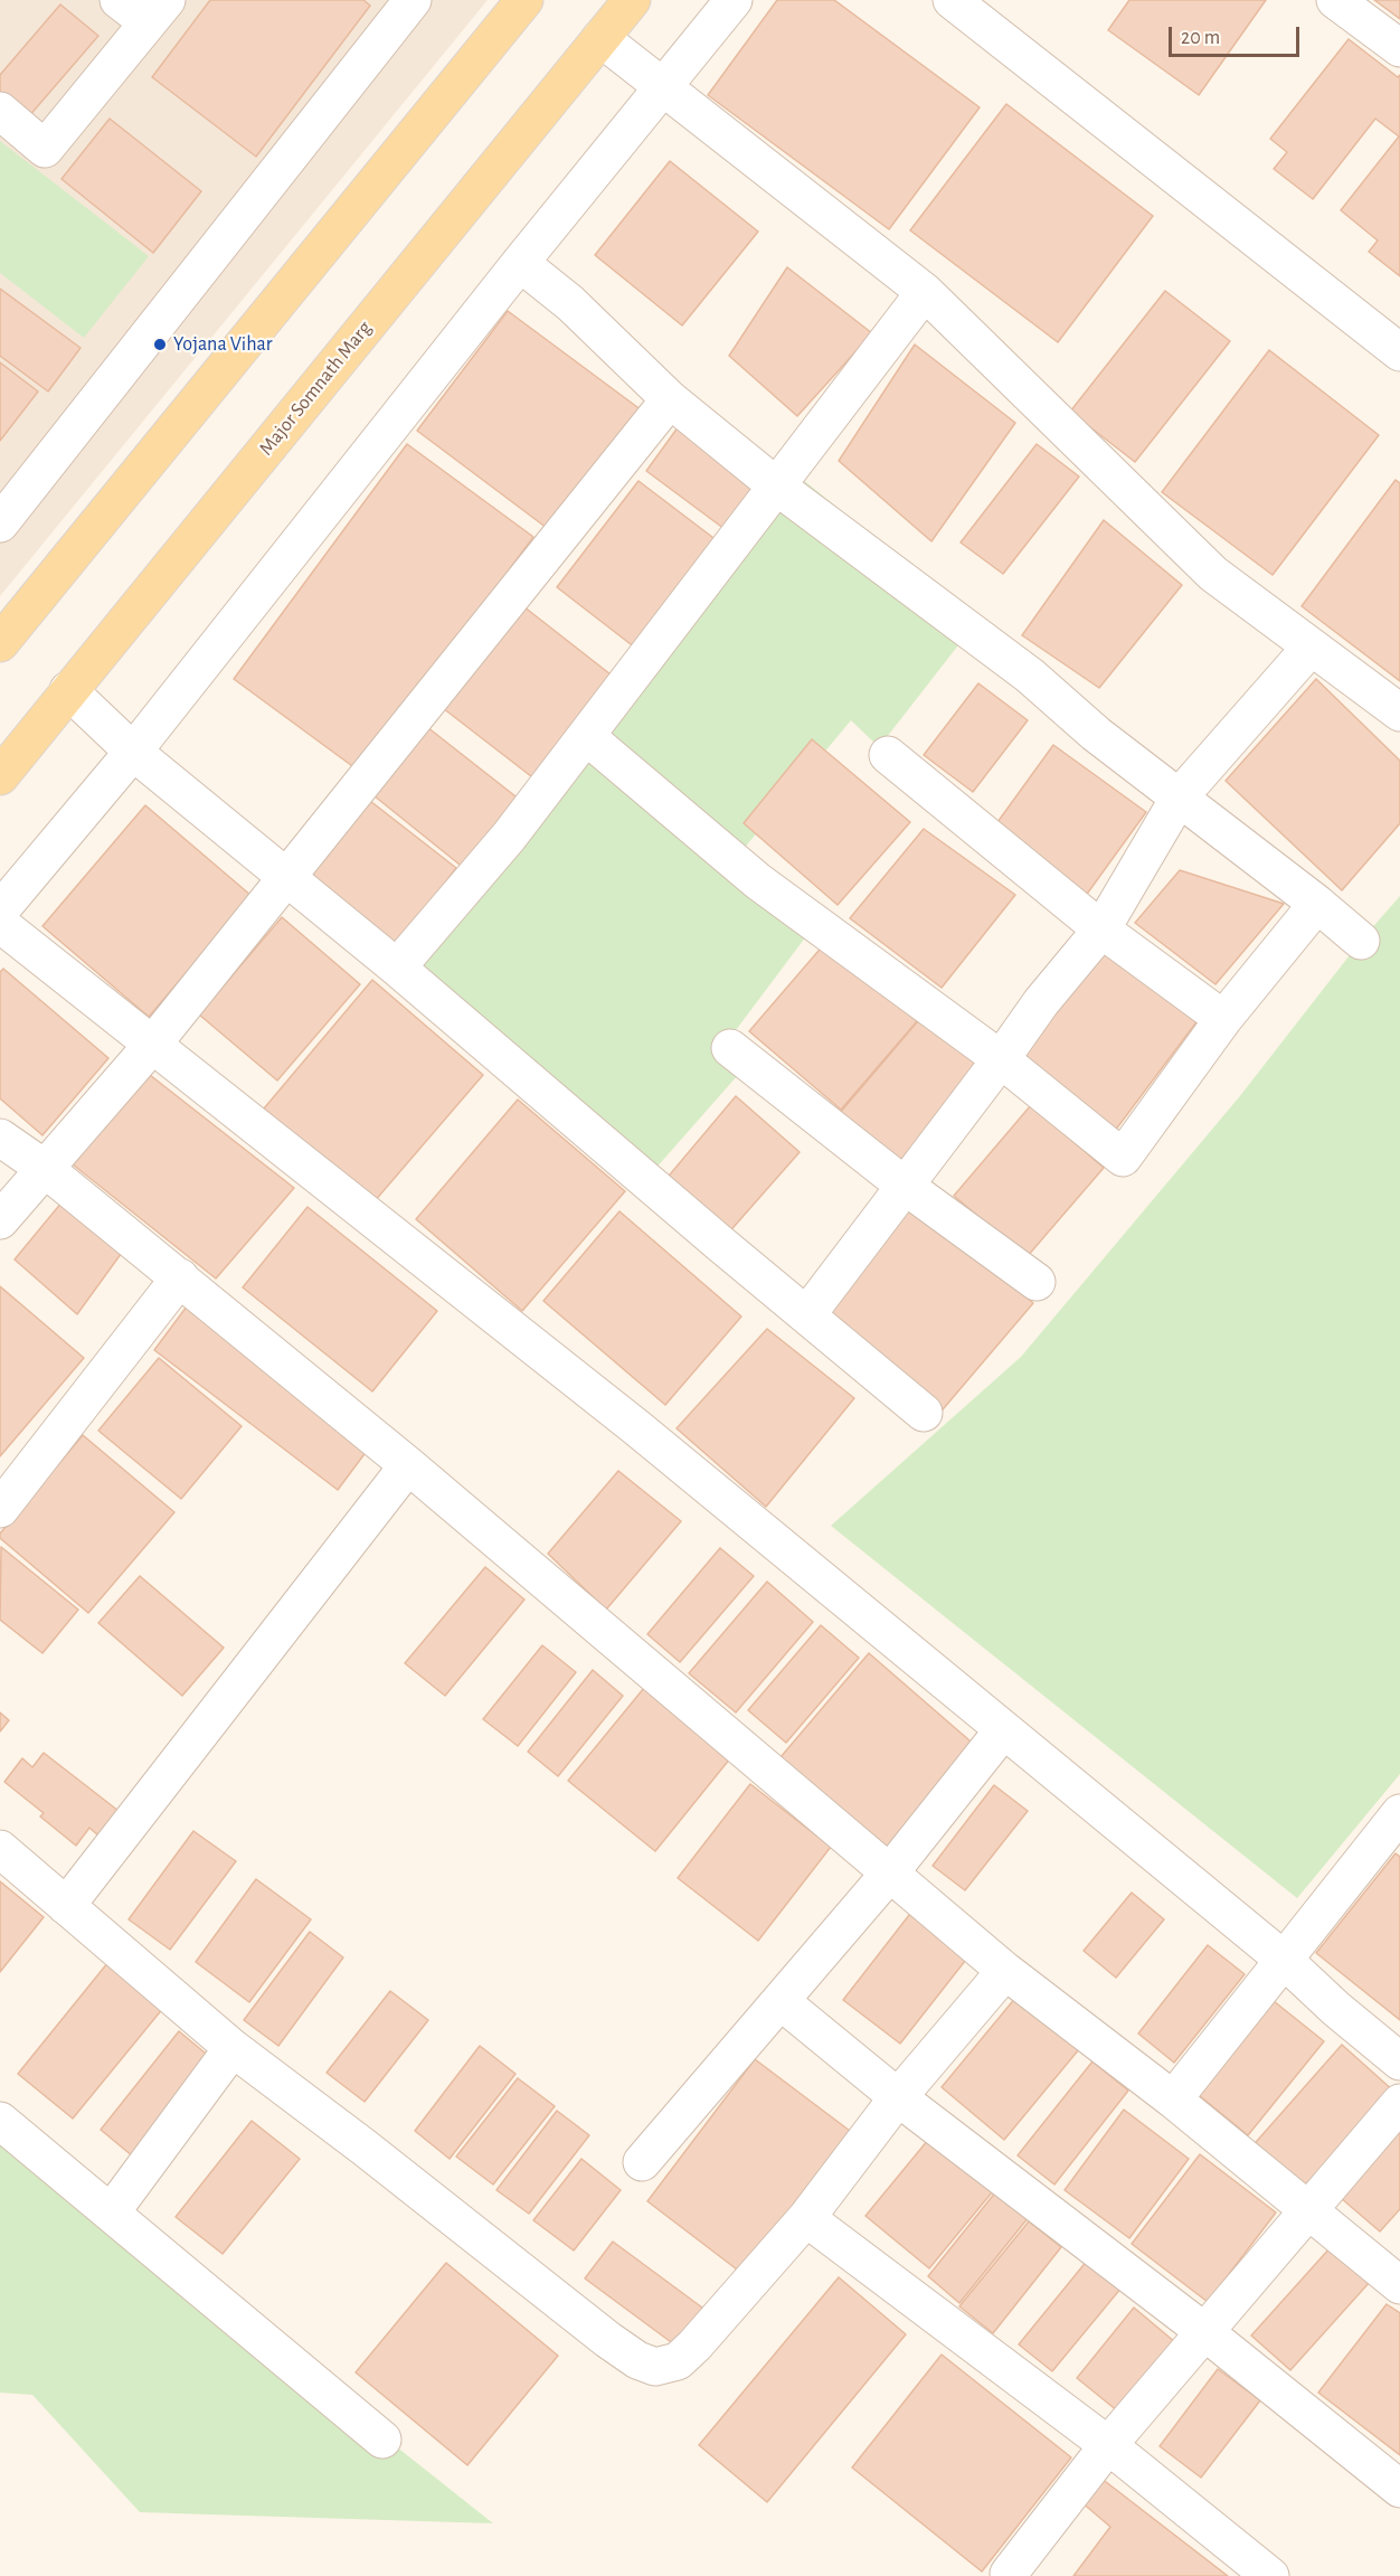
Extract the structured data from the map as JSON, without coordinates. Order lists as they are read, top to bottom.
{
  "streets": {
    "main road": ["Major Somnath Marg"]
  },
  "places": ["Yojana Vihar"],
  "scale_bar": "20 m"
}
